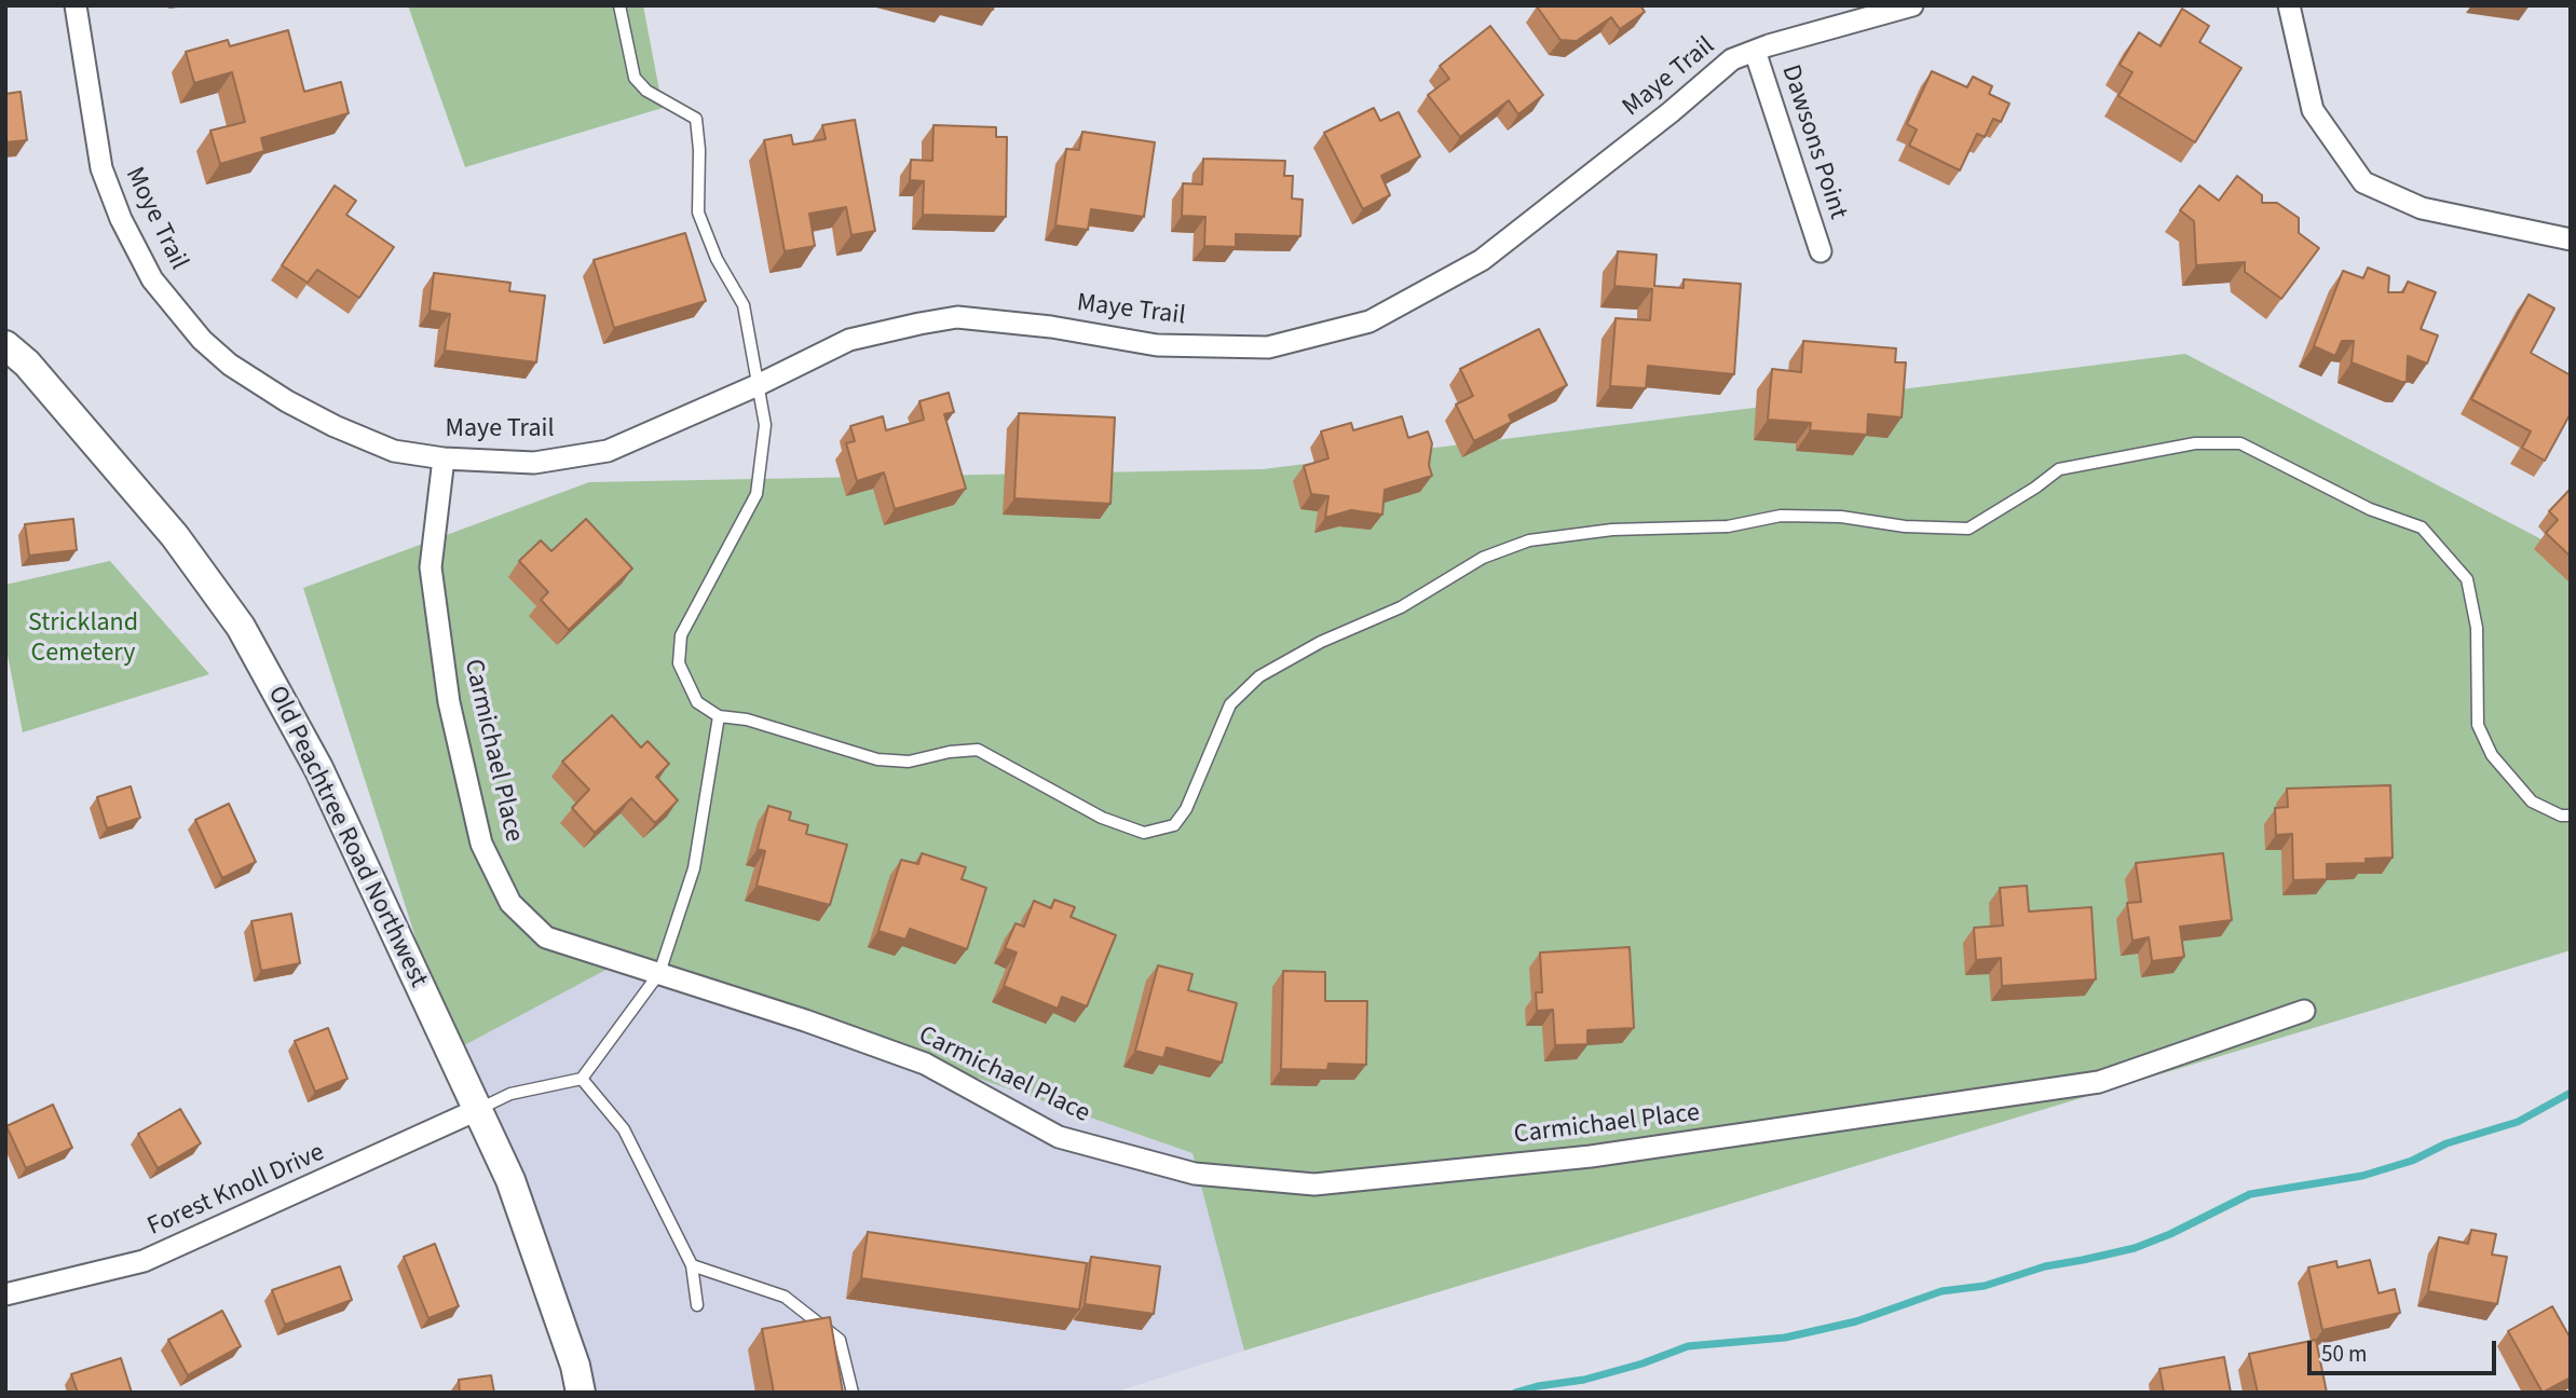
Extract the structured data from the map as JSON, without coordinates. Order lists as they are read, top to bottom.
{
  "streets": {
    "main road": ["Old Peachtree Road Northwest"],
    "street": [
      "Maye Trail",
      "Dawsons Point",
      "Moye Trail",
      "Carmichael Place",
      "Forest Knoll Drive"
    ]
  },
  "crossings": [
    ["Maye Trail", "Dawsons Point"],
    ["Maye Trail", "Moye Trail"],
    ["Maye Trail", "Carmichael Place"],
    ["Old Peachtree Road Northwest", "Forest Knoll Drive"]
  ],
  "parks": ["Strickland Cemetery"],
  "scale_bar": "50 m"
}
